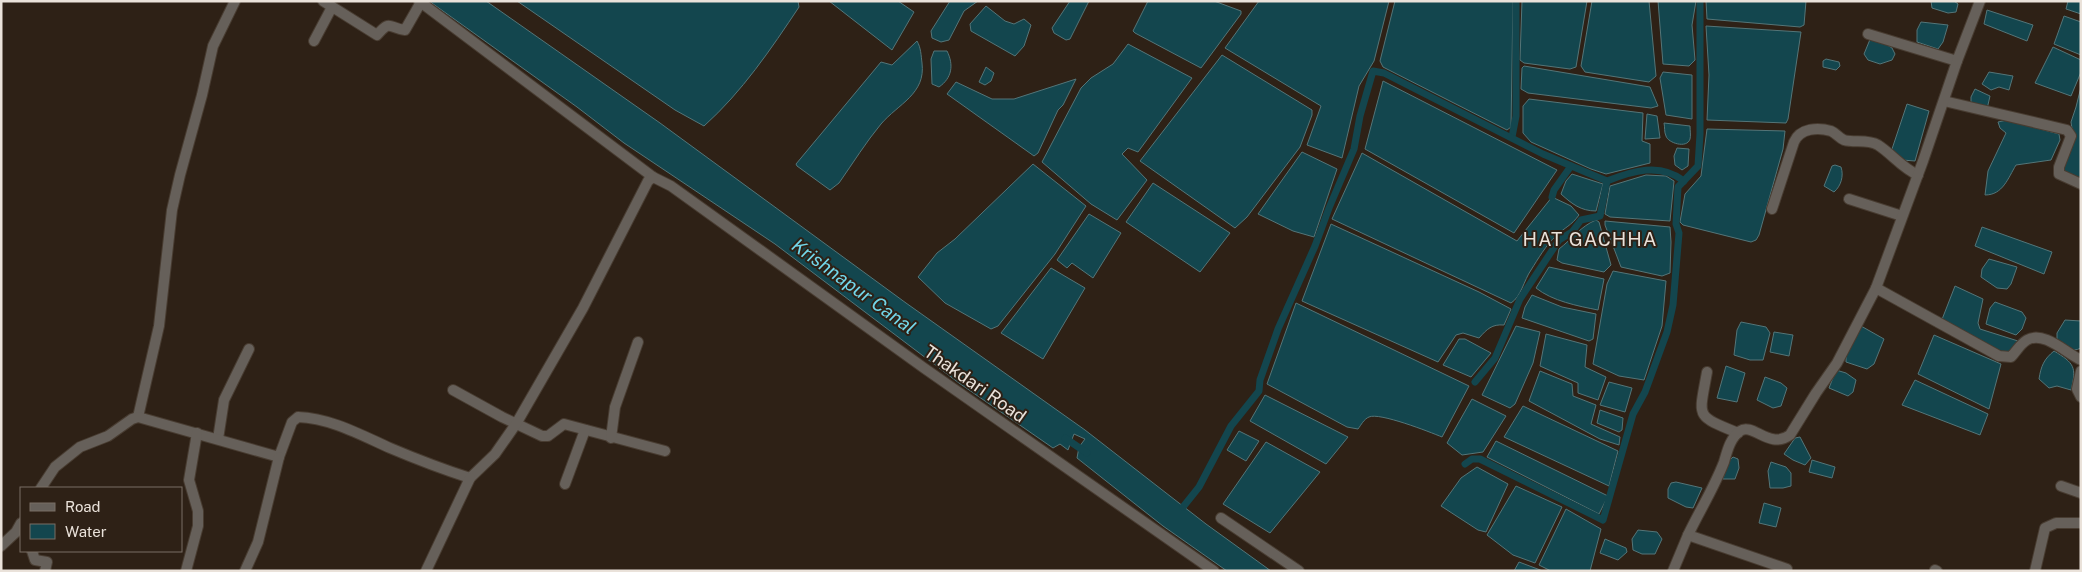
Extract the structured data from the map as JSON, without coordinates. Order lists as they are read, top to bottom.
{
  "streets": {
    "street": ["Thakdari Road"]
  },
  "districts": ["HAT GACHHA"],
  "water": ["Krishnapur Canal"],
  "legend": ["Road", "Water"]
}
